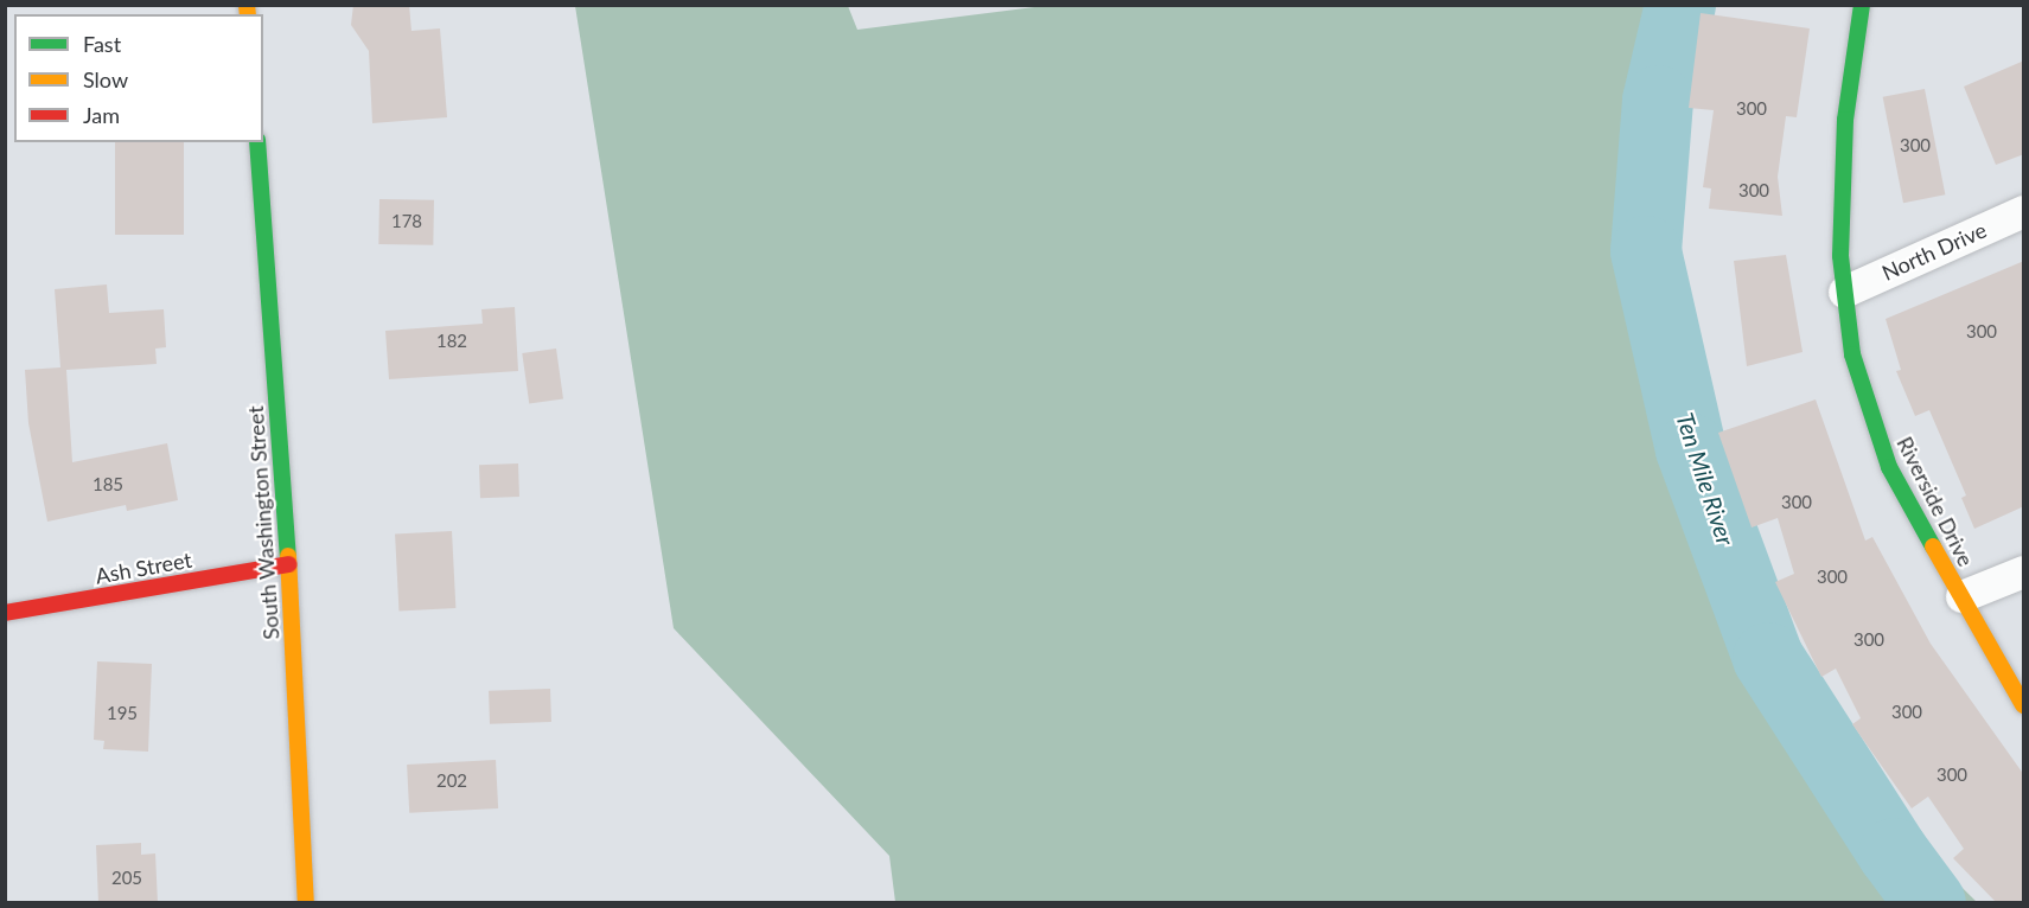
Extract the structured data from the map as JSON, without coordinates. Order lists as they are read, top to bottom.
{
  "streets": {
    "street": [
      "North Drive",
      "Riverside Drive",
      "South Washington Street",
      "Ash Street"
    ]
  },
  "crossings": [
    ["North Drive", "Riverside Drive"],
    ["South Washington Street", "Ash Street"]
  ],
  "water": ["Ten Mile River"],
  "house_numbers": [
    "300",
    "300",
    "300",
    "178",
    "300",
    "182",
    "185",
    "300",
    "300",
    "300",
    "300",
    "195",
    "300",
    "202",
    "205"
  ],
  "legend": ["Fast", "Slow", "Jam"]
}
